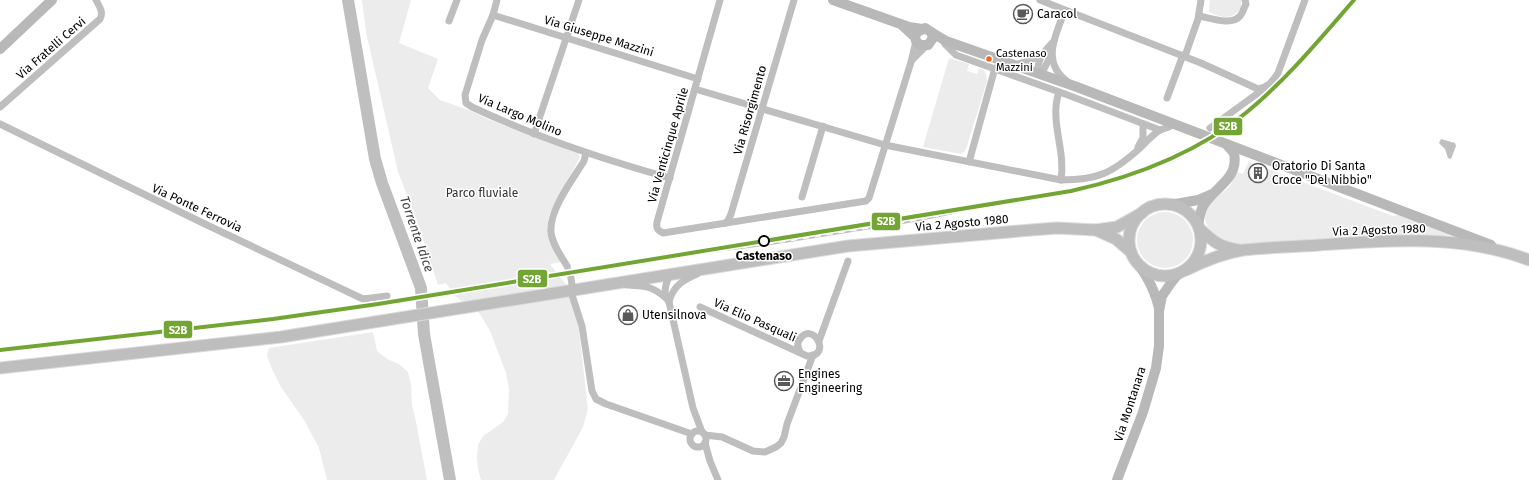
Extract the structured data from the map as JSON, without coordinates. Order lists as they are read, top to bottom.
{
  "streets": {
    "main road": ["Via 2 Agosto 1980"],
    "street": [
      "Via Giuseppe Mazzini",
      "Via Fratelli Cervi",
      "Via Risorgimento",
      "Via Largo Molino",
      "Via Venticinque Aprile",
      "Via Ponte Ferrovia",
      "Via Elio Pasquali",
      "Via Montanara"
    ]
  },
  "crossings": [
    ["Via Giuseppe Mazzini", "Via Largo Molino"],
    ["Via Giuseppe Mazzini", "Via Venticinque Aprile"],
    ["Via Risorgimento", "Via Venticinque Aprile"],
    ["Via Largo Molino", "Via Venticinque Aprile"],
    ["Via 2 Agosto 1980", "Via Montanara"]
  ],
  "water": ["Torrente Idice"],
  "parks": ["Parco fluviale"],
  "places": {
    "cafe": ["Caracol"],
    "other": ["Castenaso Mazzini", "Castenaso"],
    "building": ["Oratorio Di Santa Croce \"Del Nibbio\""],
    "shop": ["Utensilnova"],
    "office": ["Engines Engineering"]
  },
  "lines": ["transit line S2B"]
}
